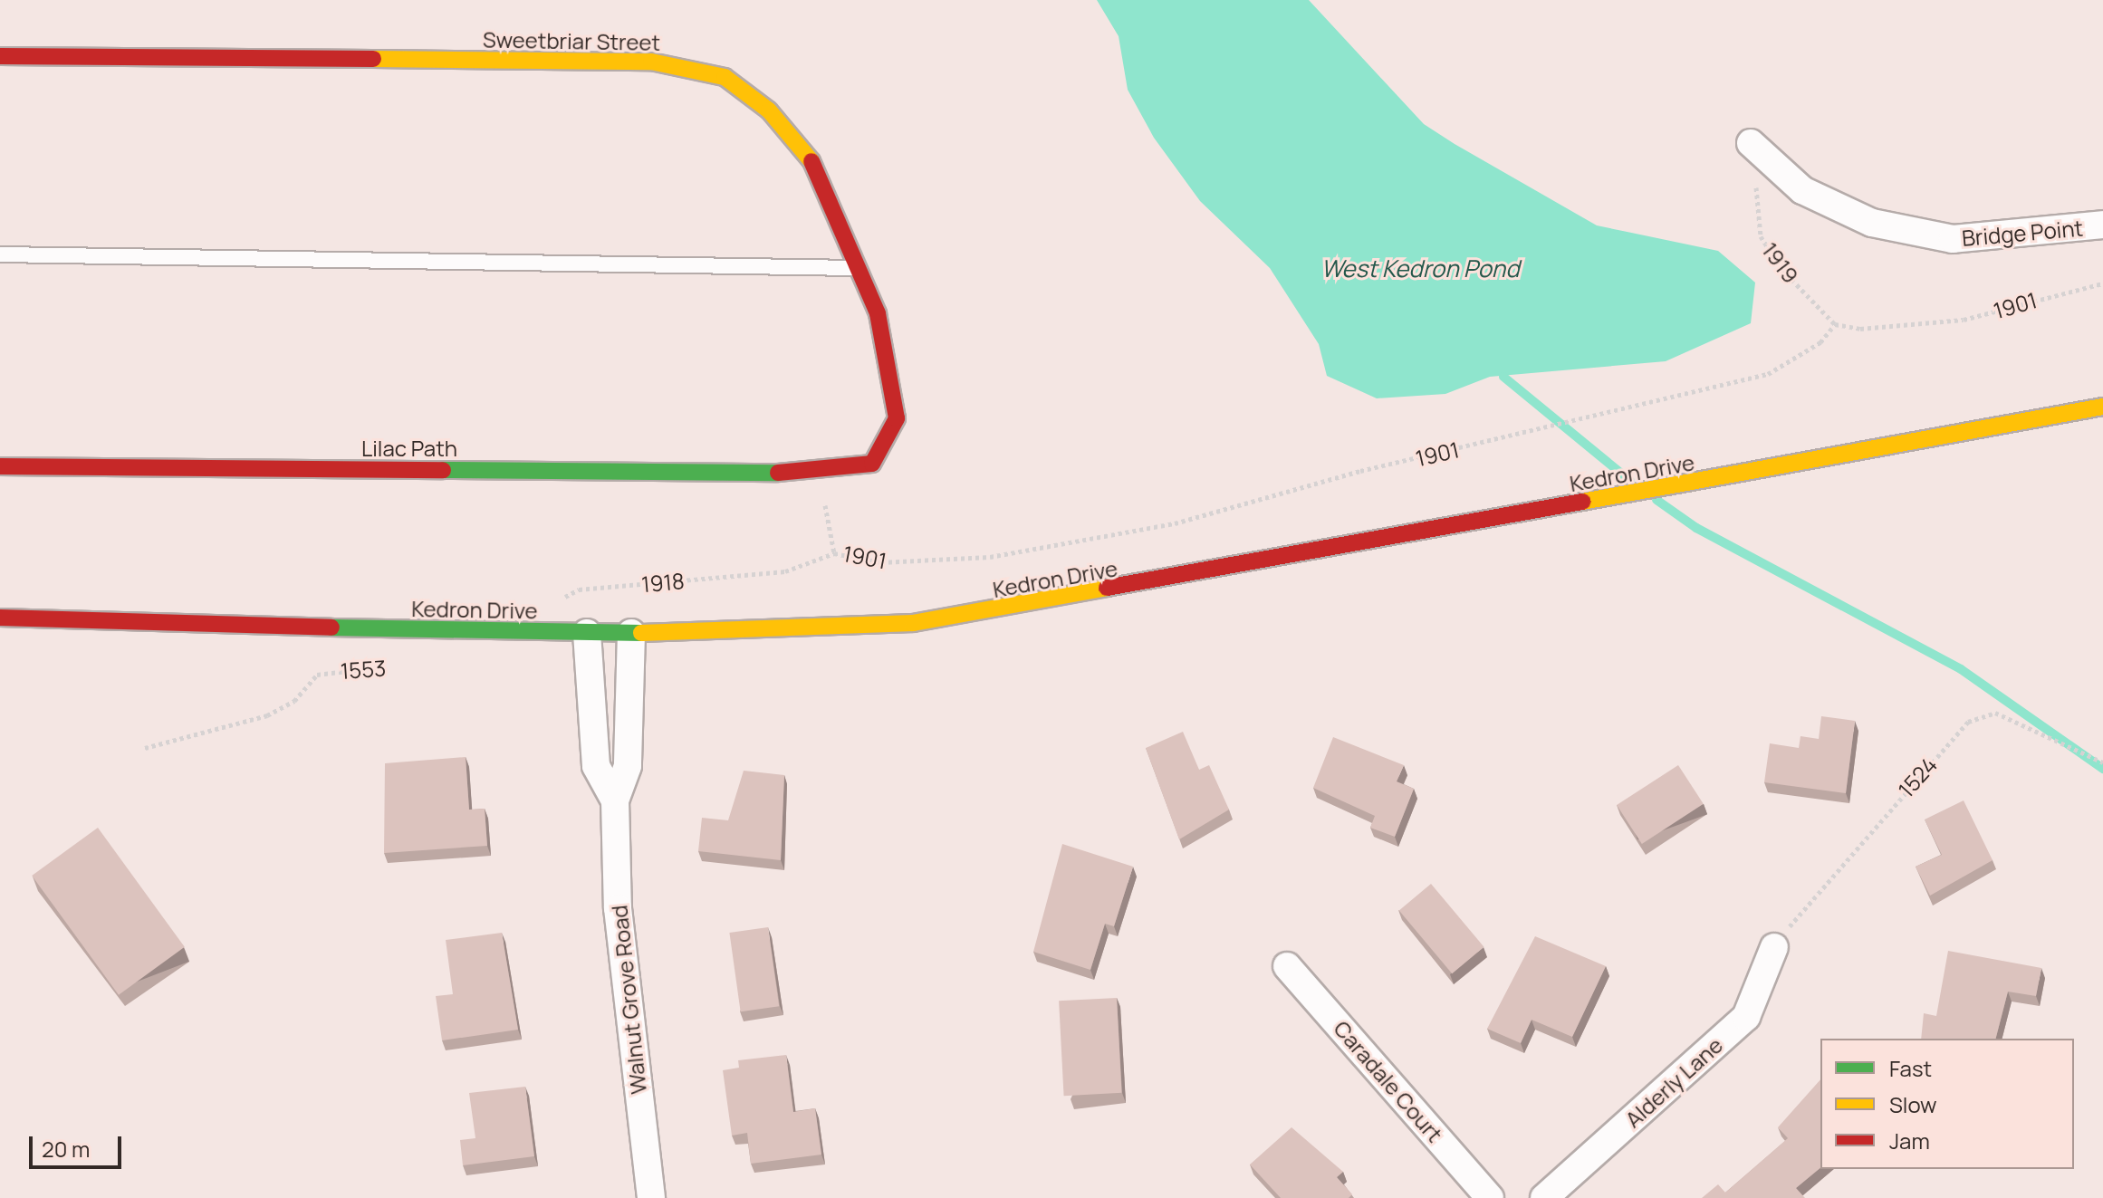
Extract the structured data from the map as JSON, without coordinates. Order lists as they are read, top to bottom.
{
  "streets": {
    "street": [
      "Sweetbriar Street",
      "Bridge Point",
      "Lilac Path",
      "Kedron Drive",
      "Walnut Grove Road",
      "Caradale Court",
      "Alderly Lane"
    ],
    "path": [
      "1919",
      "1901",
      "1918",
      "1553",
      "1524"
    ]
  },
  "crossings": [
    ["Sweetbriar Street", "1901"],
    ["Sweetbriar Street", "Lilac Path"],
    ["Bridge Point", "1919"],
    ["1919", "1901"],
    ["1901", "Lilac Path"],
    ["1901", "1918"],
    ["Kedron Drive", "1918"],
    ["Kedron Drive", "Walnut Grove Road"],
    ["1918", "Walnut Grove Road"],
    ["1524", "Alderly Lane"]
  ],
  "water": ["West Kedron Pond"],
  "legend": ["Fast", "Slow", "Jam"],
  "scale_bar": "20 m"
}
